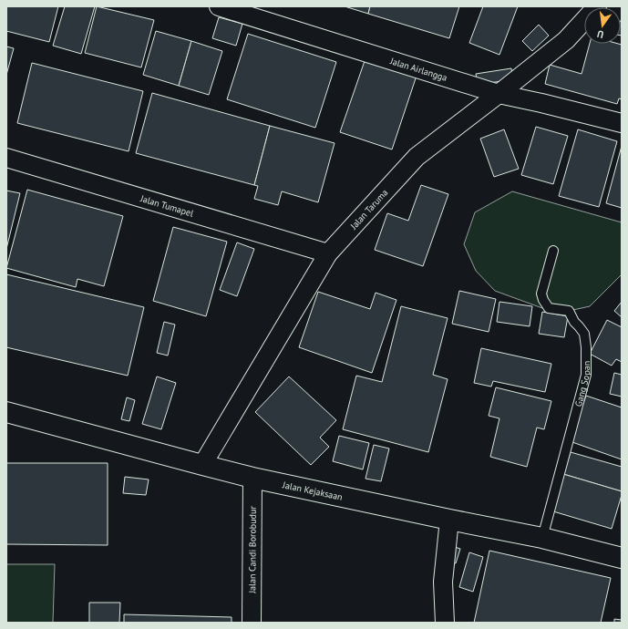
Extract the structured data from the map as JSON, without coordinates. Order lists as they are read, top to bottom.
{
  "streets": {
    "main road": ["Jalan Kejaksaan"],
    "street": [
      "Jalan Airlangga",
      "Jalan Tumapel",
      "Jalan Taruma",
      "Jalan Candi Borobudur"
    ],
    "lane": ["Gang Sopan"]
  },
  "crossings": [
    ["Jalan Airlangga", "Jalan Taruma"],
    ["Jalan Tumapel", "Jalan Taruma"],
    ["Jalan Taruma", "Jalan Kejaksaan"],
    ["Gang Sopan", "Jalan Kejaksaan"],
    ["Jalan Kejaksaan", "Jalan Candi Borobudur"]
  ],
  "north": "bottom"
}
